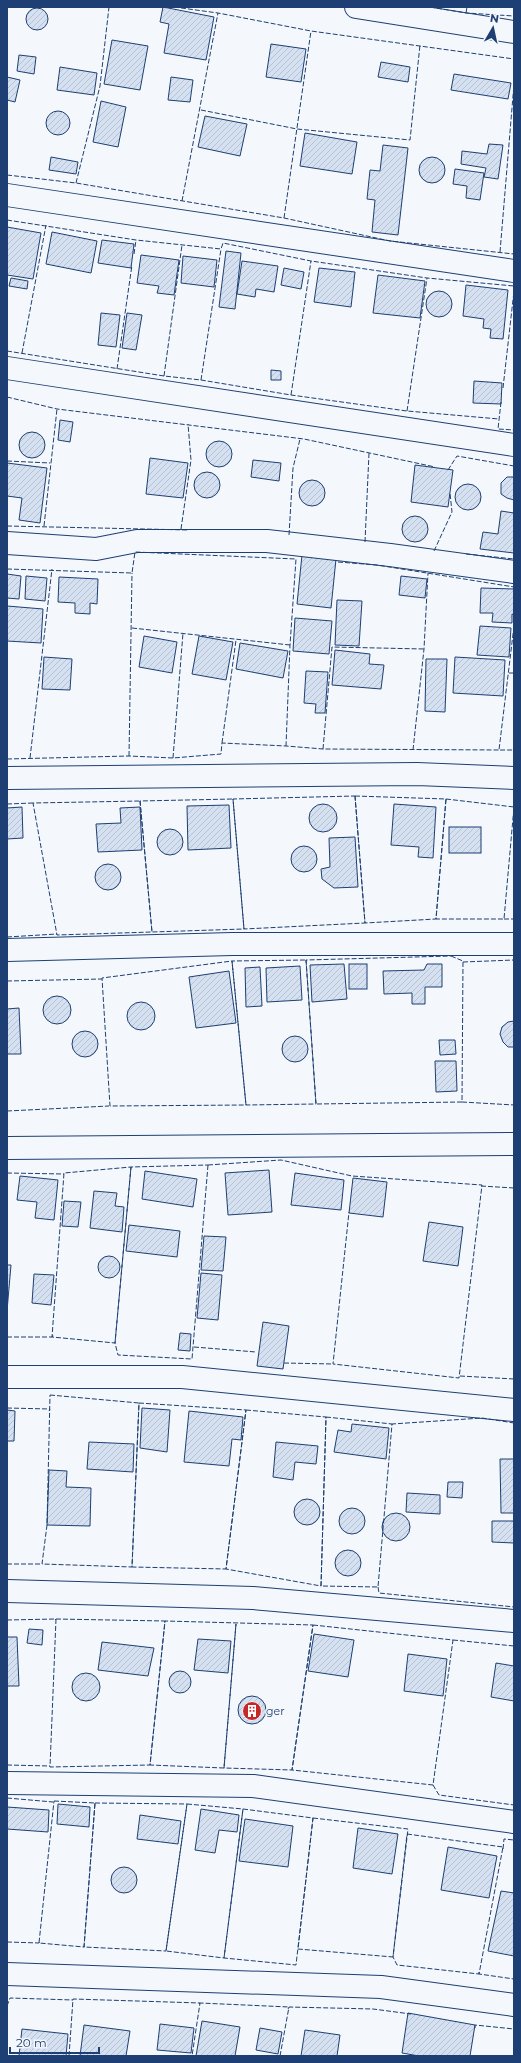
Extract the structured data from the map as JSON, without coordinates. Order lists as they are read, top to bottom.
{
  "places": {
    "building": ["ger"]
  },
  "scale_bar": "20 m",
  "north": "top"
}
